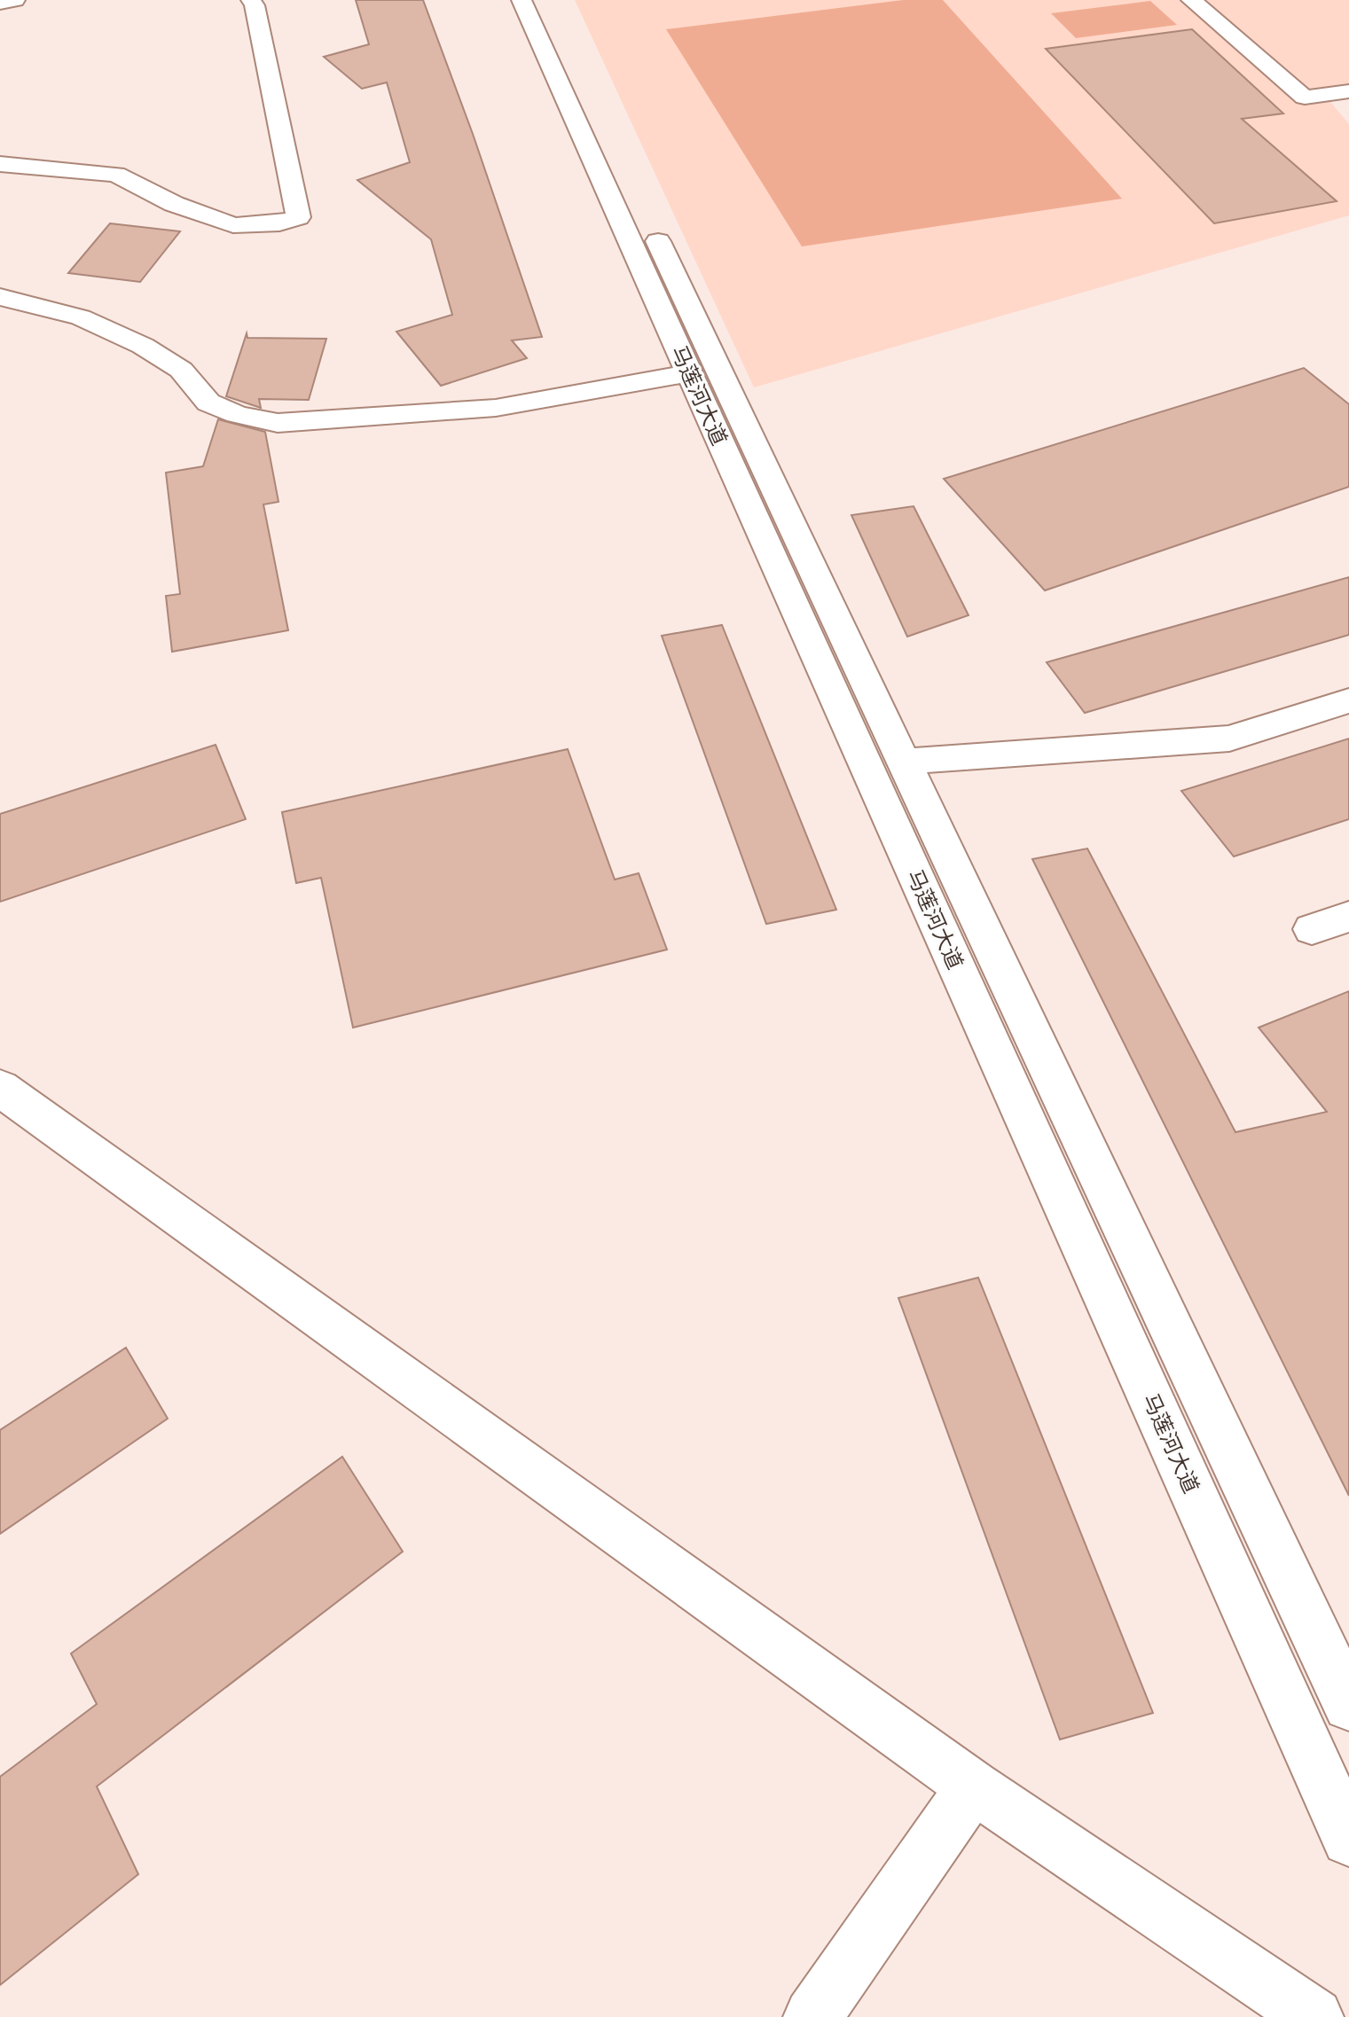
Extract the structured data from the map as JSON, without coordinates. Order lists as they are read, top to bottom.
{
  "streets": {
    "street": ["马莲河大道"]
  }
}
